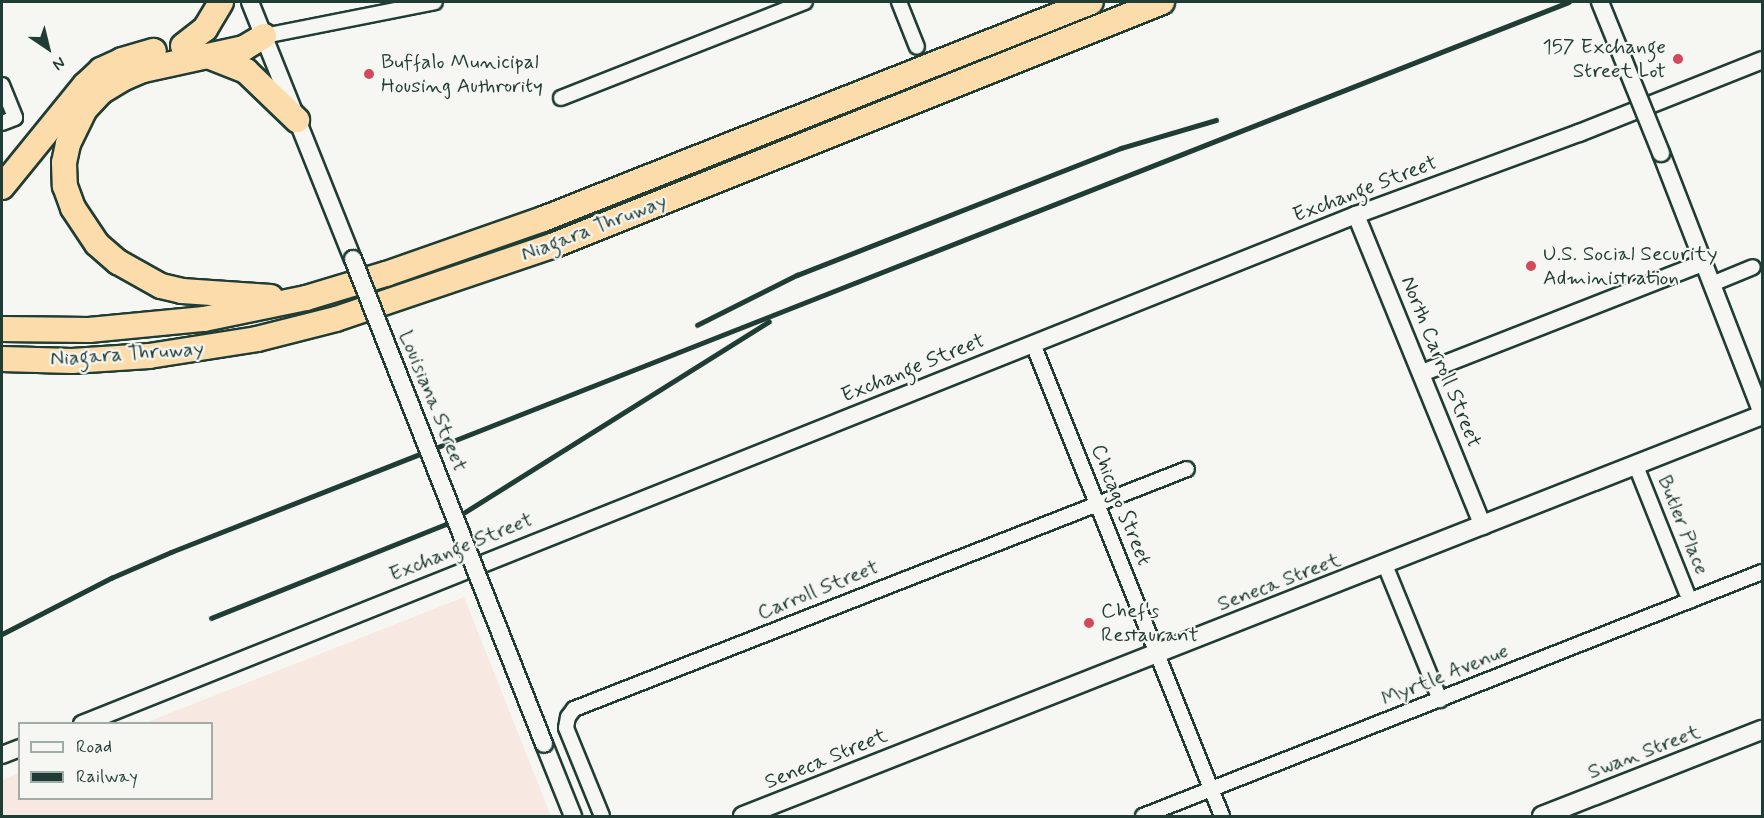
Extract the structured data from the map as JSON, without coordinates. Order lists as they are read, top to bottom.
{
  "streets": {
    "highway": ["Niagara Thruway"],
    "main road": ["Seneca Street", "Swan Street"],
    "street": [
      "Exchange Street",
      "North Carroll Street",
      "Louisiana Street",
      "Chicago Street",
      "Butler Place",
      "Carroll Street",
      "Myrtle Avenue"
    ]
  },
  "crossings": [
    ["Exchange Street", "North Carroll Street"],
    ["Exchange Street", "Chicago Street"],
    ["North Carroll Street", "Seneca Street"],
    ["Chicago Street", "Seneca Street"],
    ["Chicago Street", "Carroll Street"],
    ["Chicago Street", "Myrtle Avenue"],
    ["Butler Place", "Seneca Street"],
    ["Butler Place", "Myrtle Avenue"]
  ],
  "places": [
    "157 Exchange Street Lot",
    "Buffalo Municipal Housing Authrority",
    "U.S. Social Security Administration",
    "Chef's Restaurant"
  ],
  "legend": ["Road", "Railway"],
  "north": "bottom right"
}
